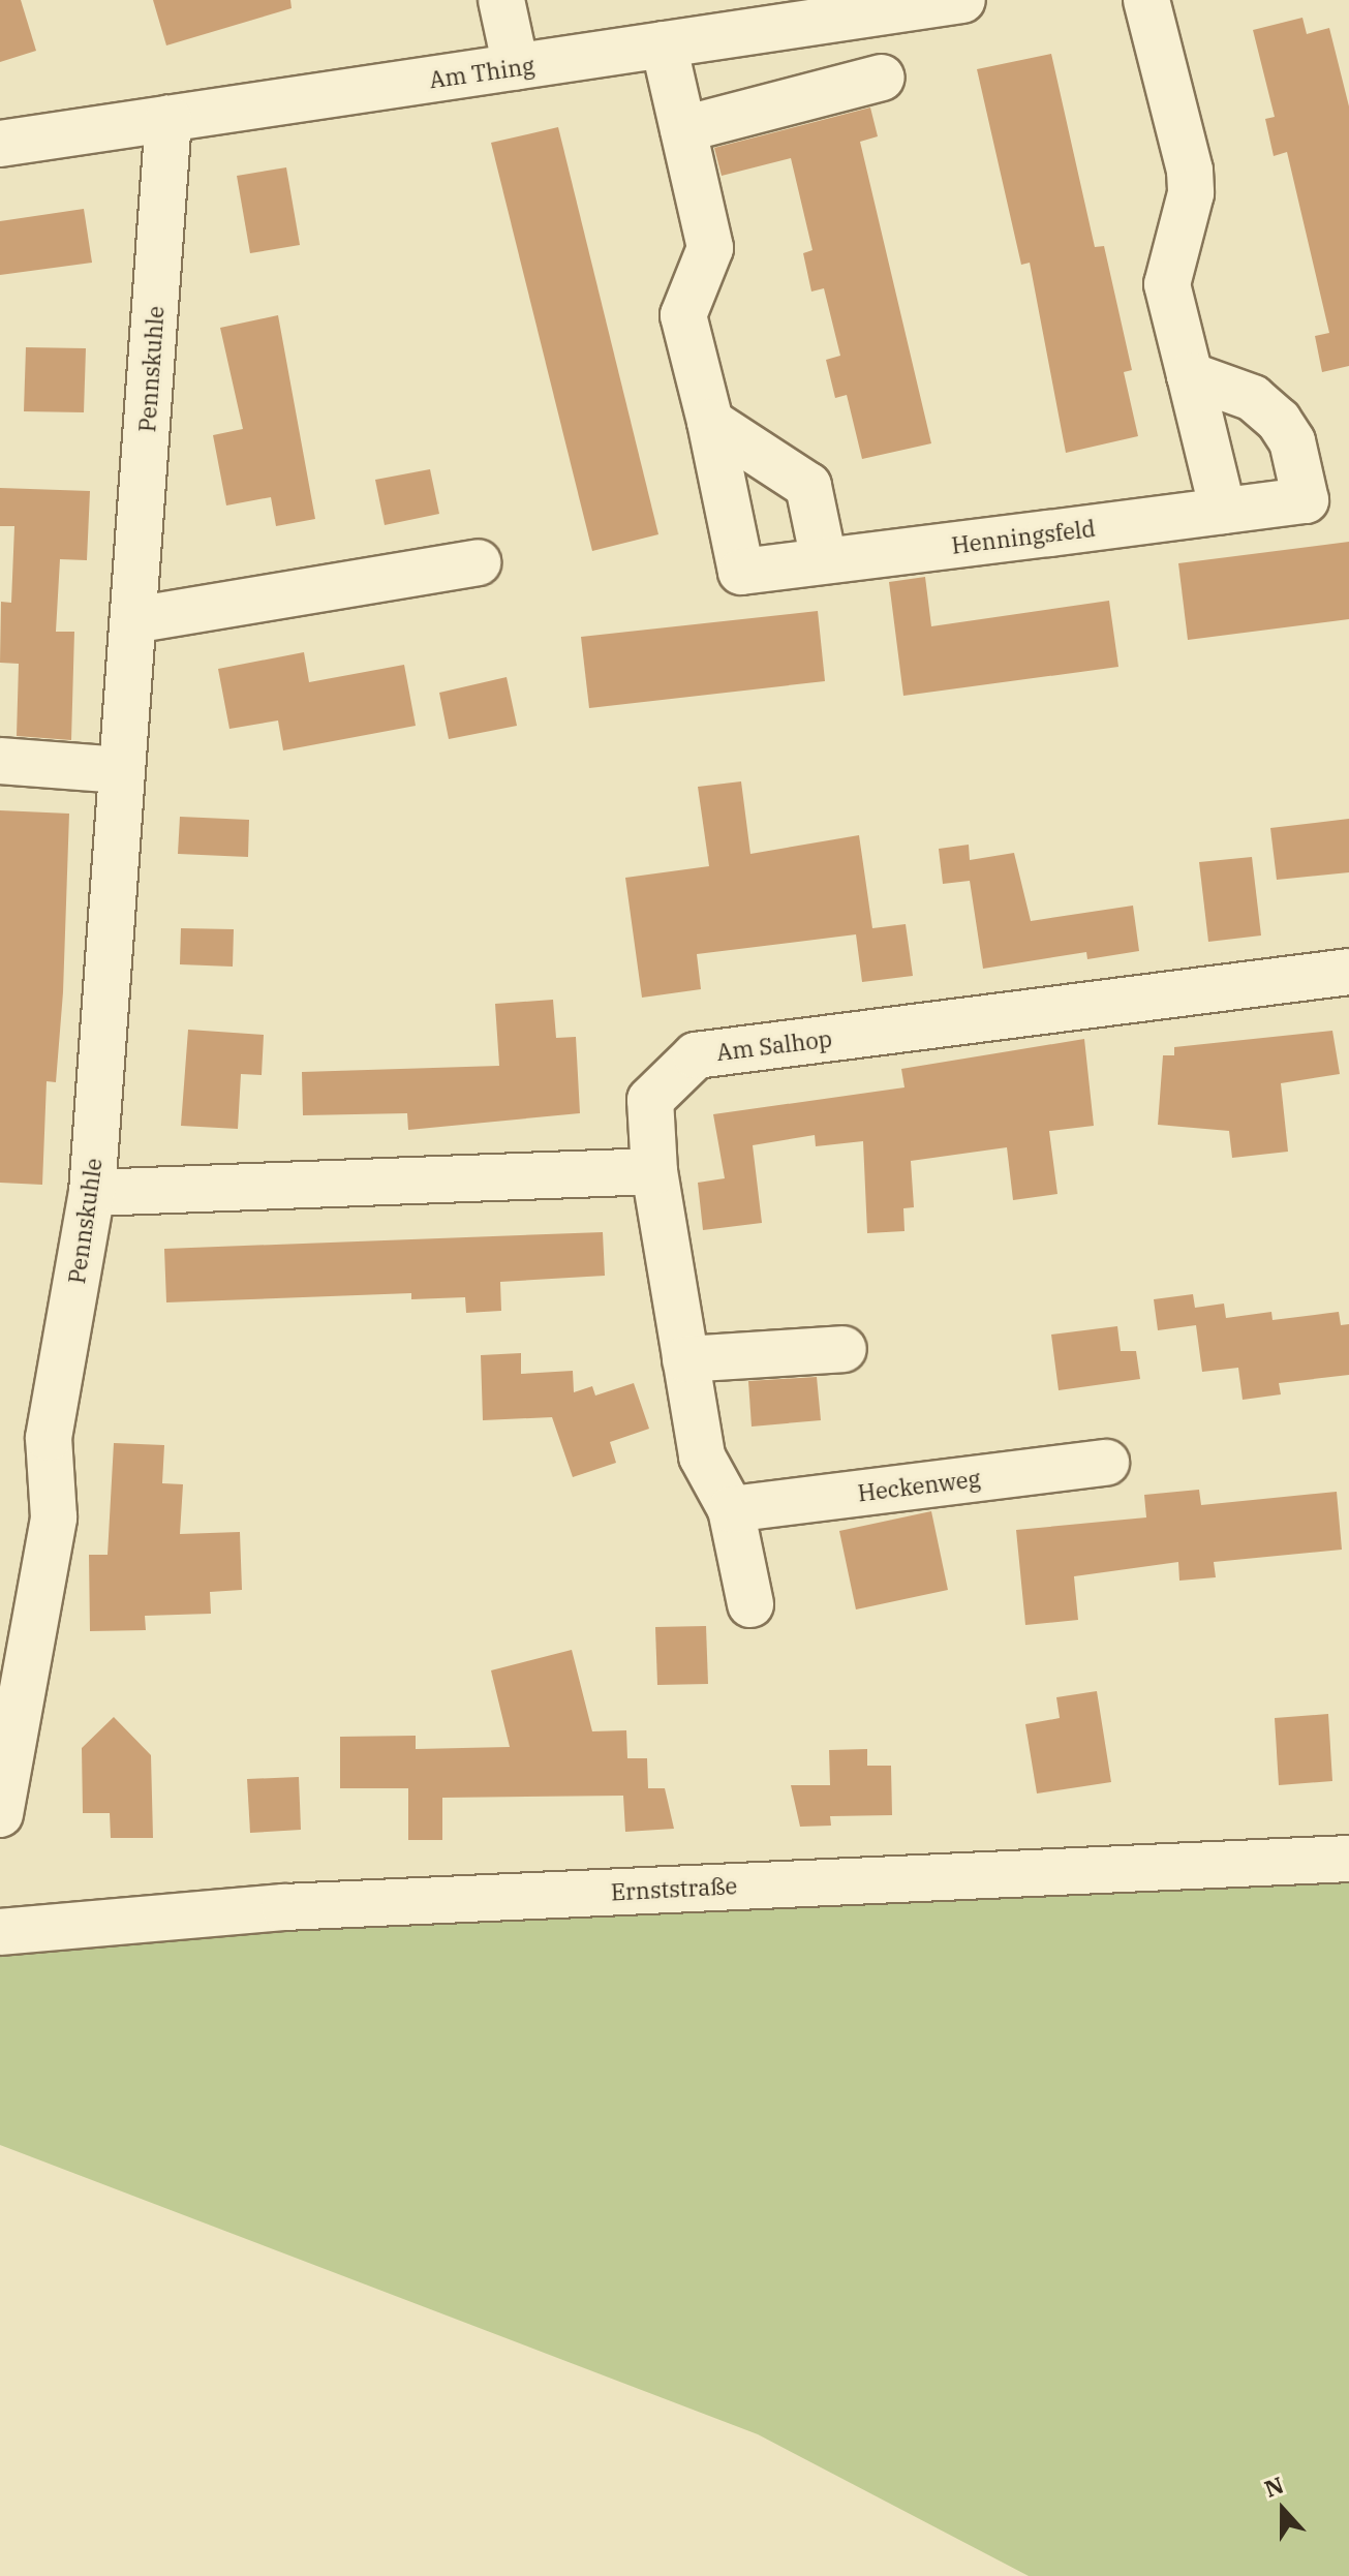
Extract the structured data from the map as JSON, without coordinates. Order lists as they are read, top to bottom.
{
  "streets": {
    "street": [
      "Am Thing",
      "Pennskuhle",
      "Henningsfeld",
      "Am Salhop",
      "Heckenweg",
      "Ernststraße"
    ]
  },
  "crossings": [
    ["Am Thing", "Pennskuhle"],
    ["Am Thing", "Henningsfeld"]
  ],
  "north": "top"
}
